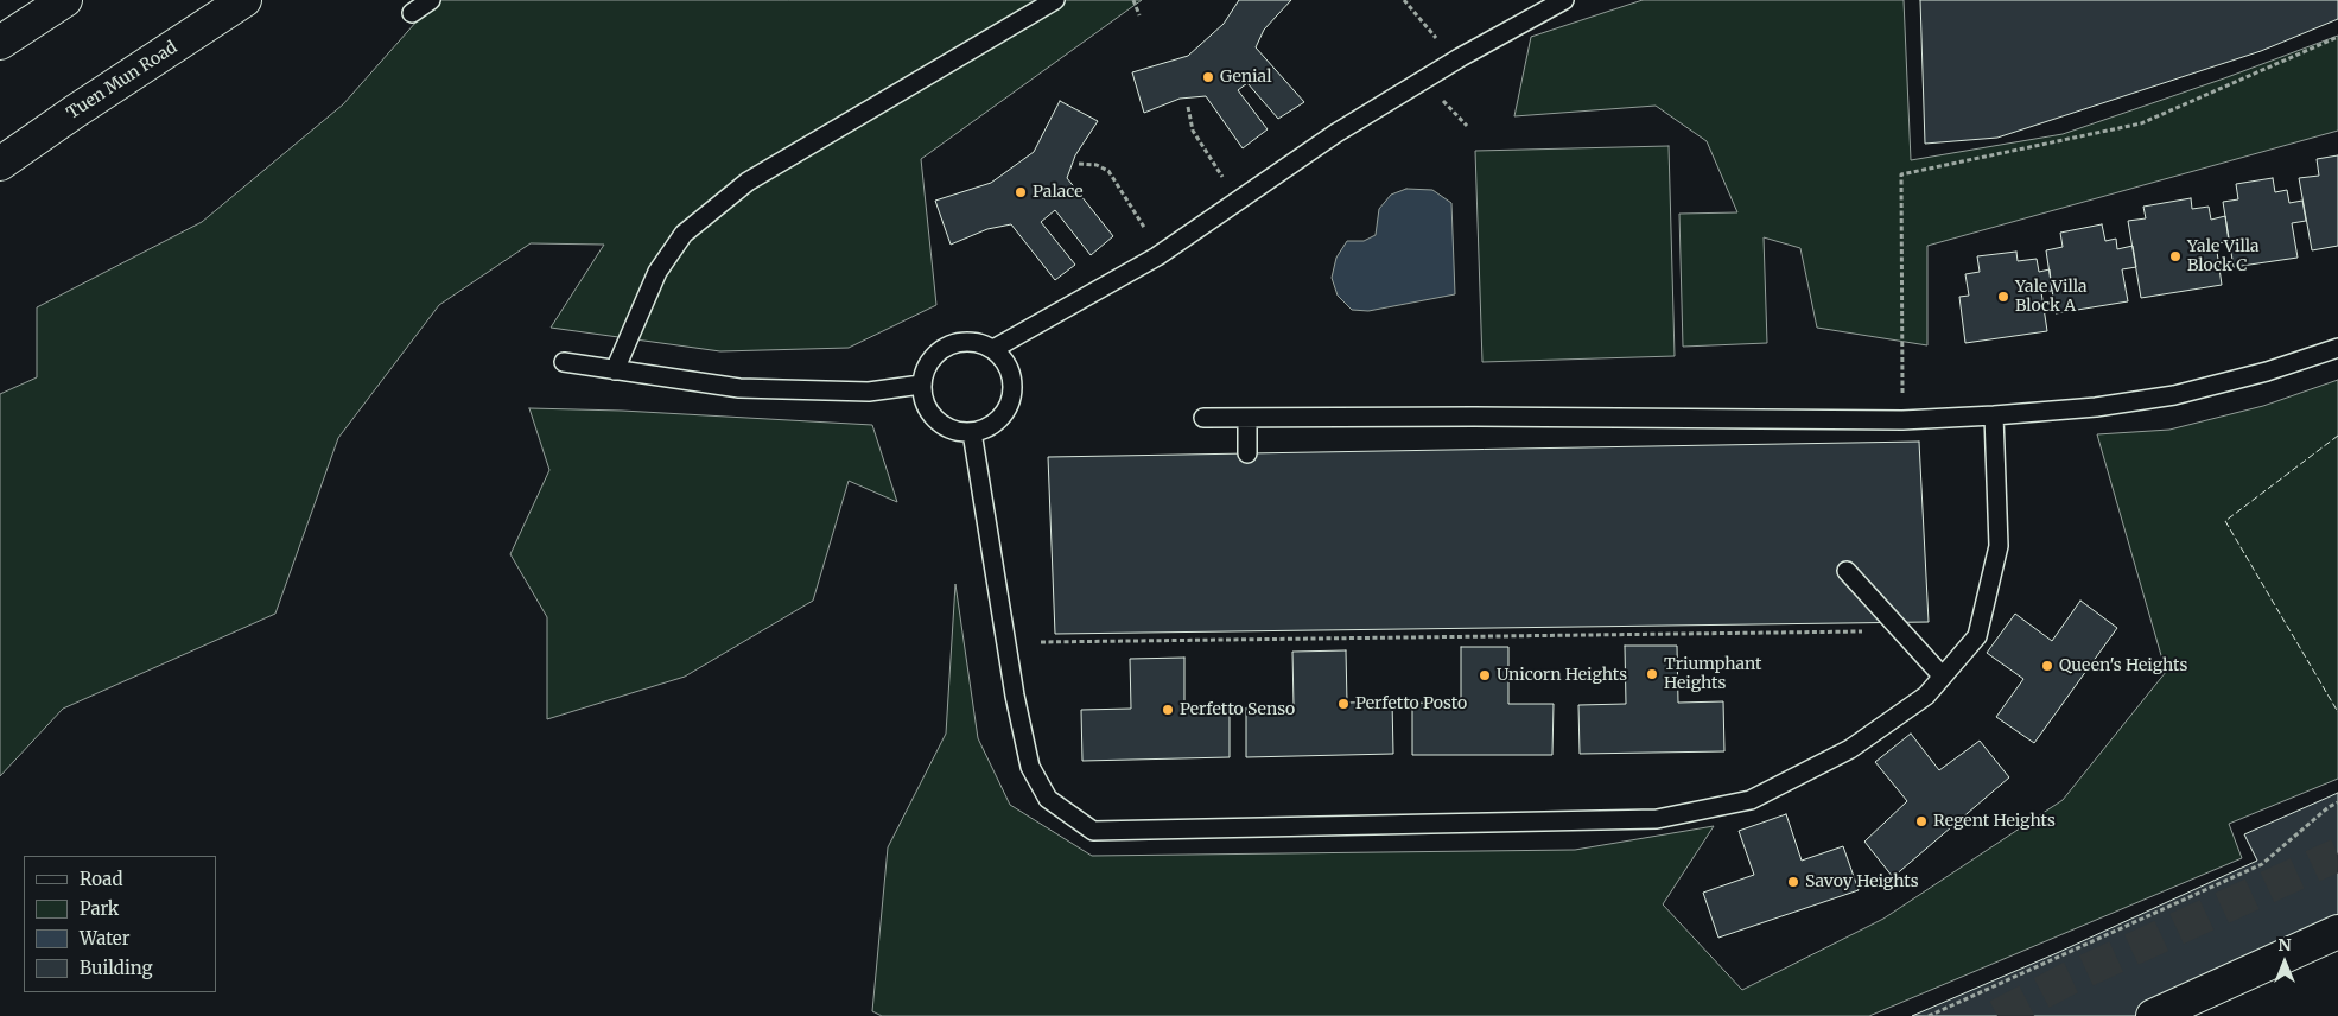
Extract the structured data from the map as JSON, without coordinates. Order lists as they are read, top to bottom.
{
  "streets": {
    "main road": ["Tuen Mun Road"]
  },
  "places": [
    "Genial",
    "Palace",
    "Yale Villa Block C",
    "Yale Villa Block A",
    "Queen's Heights",
    "Triumphant Heights",
    "Unicorn Heights",
    "Perfetto Posto",
    "Perfetto Senso",
    "Regent Heights",
    "Savoy Heights"
  ],
  "legend": [
    "Road",
    "Park",
    "Water",
    "Building"
  ],
  "north": "top"
}
